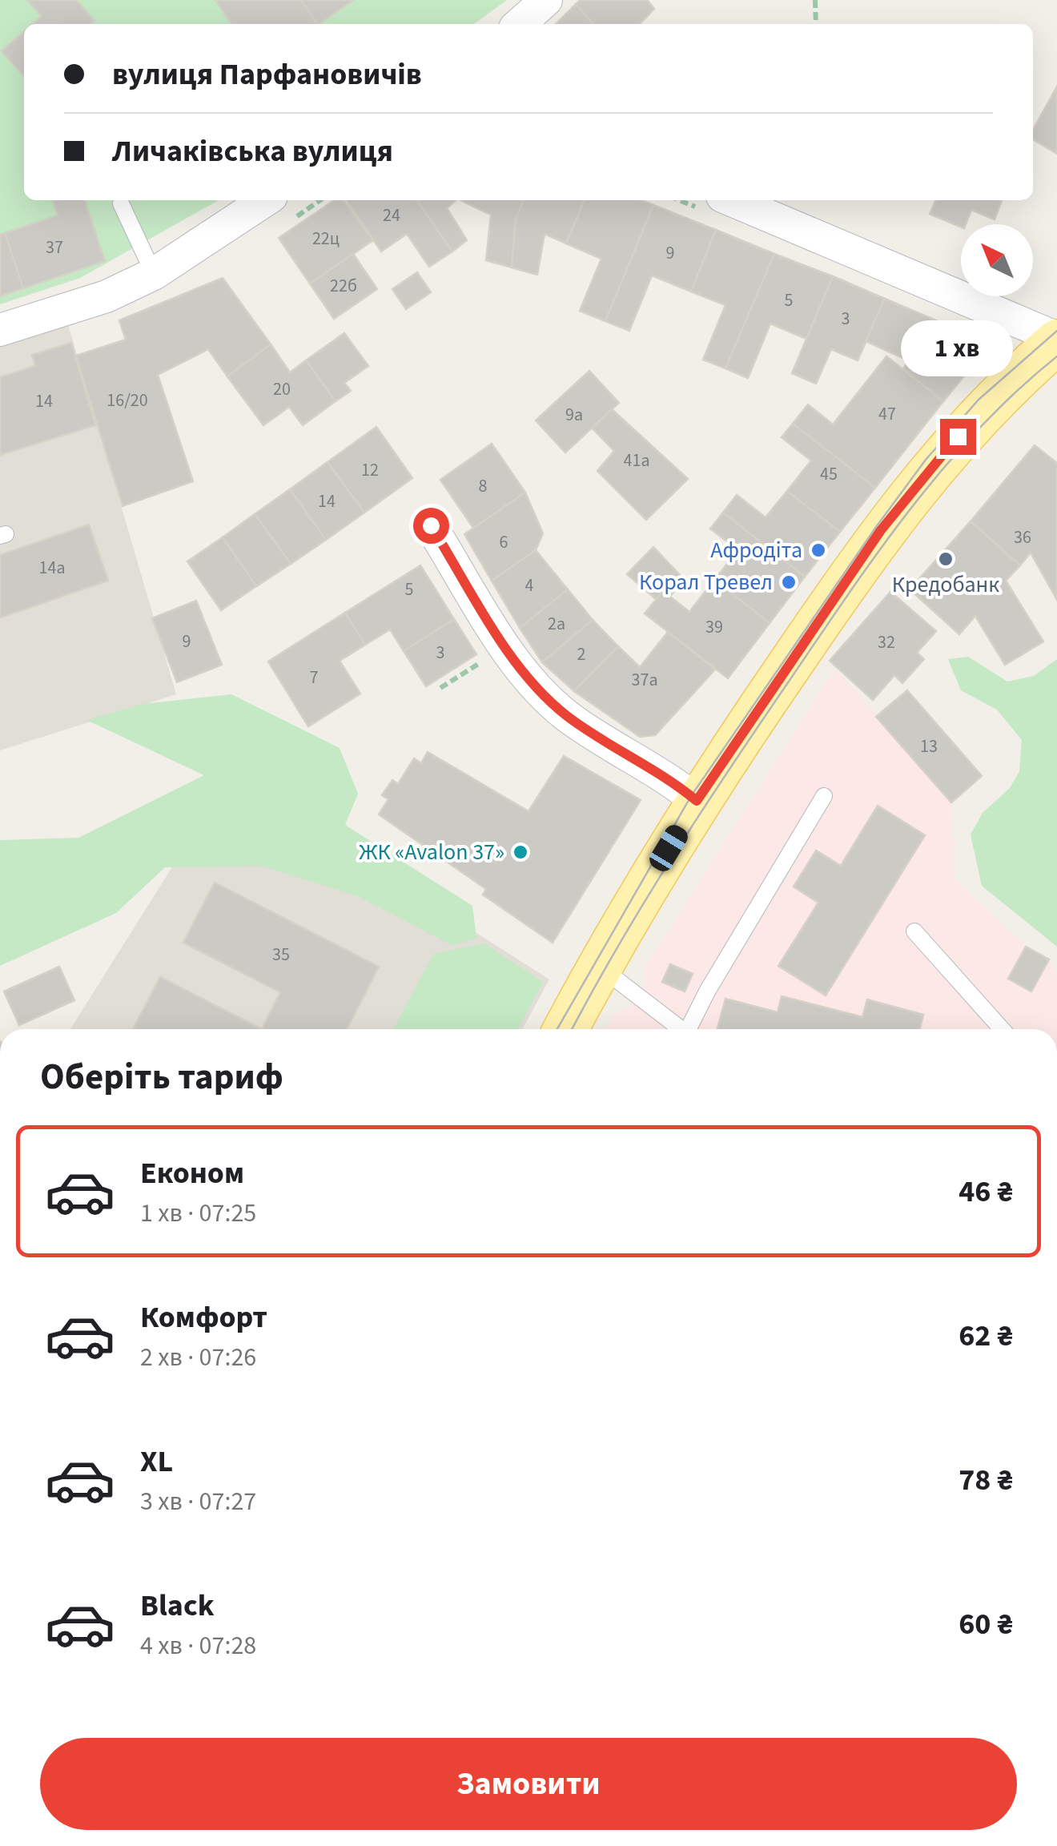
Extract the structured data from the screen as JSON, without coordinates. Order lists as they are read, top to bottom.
{
  "places": [
    "Афродіта",
    "Кредобанк",
    "Корал Тревел",
    "ЖК «Avalon 37»"
  ],
  "house_numbers": [
    "24",
    "22ц",
    "37",
    "9",
    "22б",
    "5",
    "3",
    "20",
    "16/20",
    "14",
    "47",
    "9а",
    "41а",
    "12",
    "45",
    "8",
    "14",
    "36",
    "6",
    "14а",
    "4",
    "5",
    "2а",
    "39",
    "9",
    "32",
    "3",
    "2",
    "7",
    "37а",
    "13",
    "35"
  ],
  "north": "top left",
  "page": {
    "banner": ["вулиця Парфановичів", "Личаківська вулиця"],
    "bubble": "1 хв",
    "heading": "Оберіть тариф",
    "list": [
      {
        "name": "Економ",
        "note": "1 хв · 07:25",
        "value": "46 ₴"
      },
      {
        "name": "Комфорт",
        "note": "2 хв · 07:26",
        "value": "62 ₴"
      },
      {
        "name": "XL",
        "note": "3 хв · 07:27",
        "value": "78 ₴"
      },
      {
        "name": "Black",
        "note": "4 хв · 07:28",
        "value": "60 ₴"
      }
    ],
    "buttons": "Замовити"
  }
}
